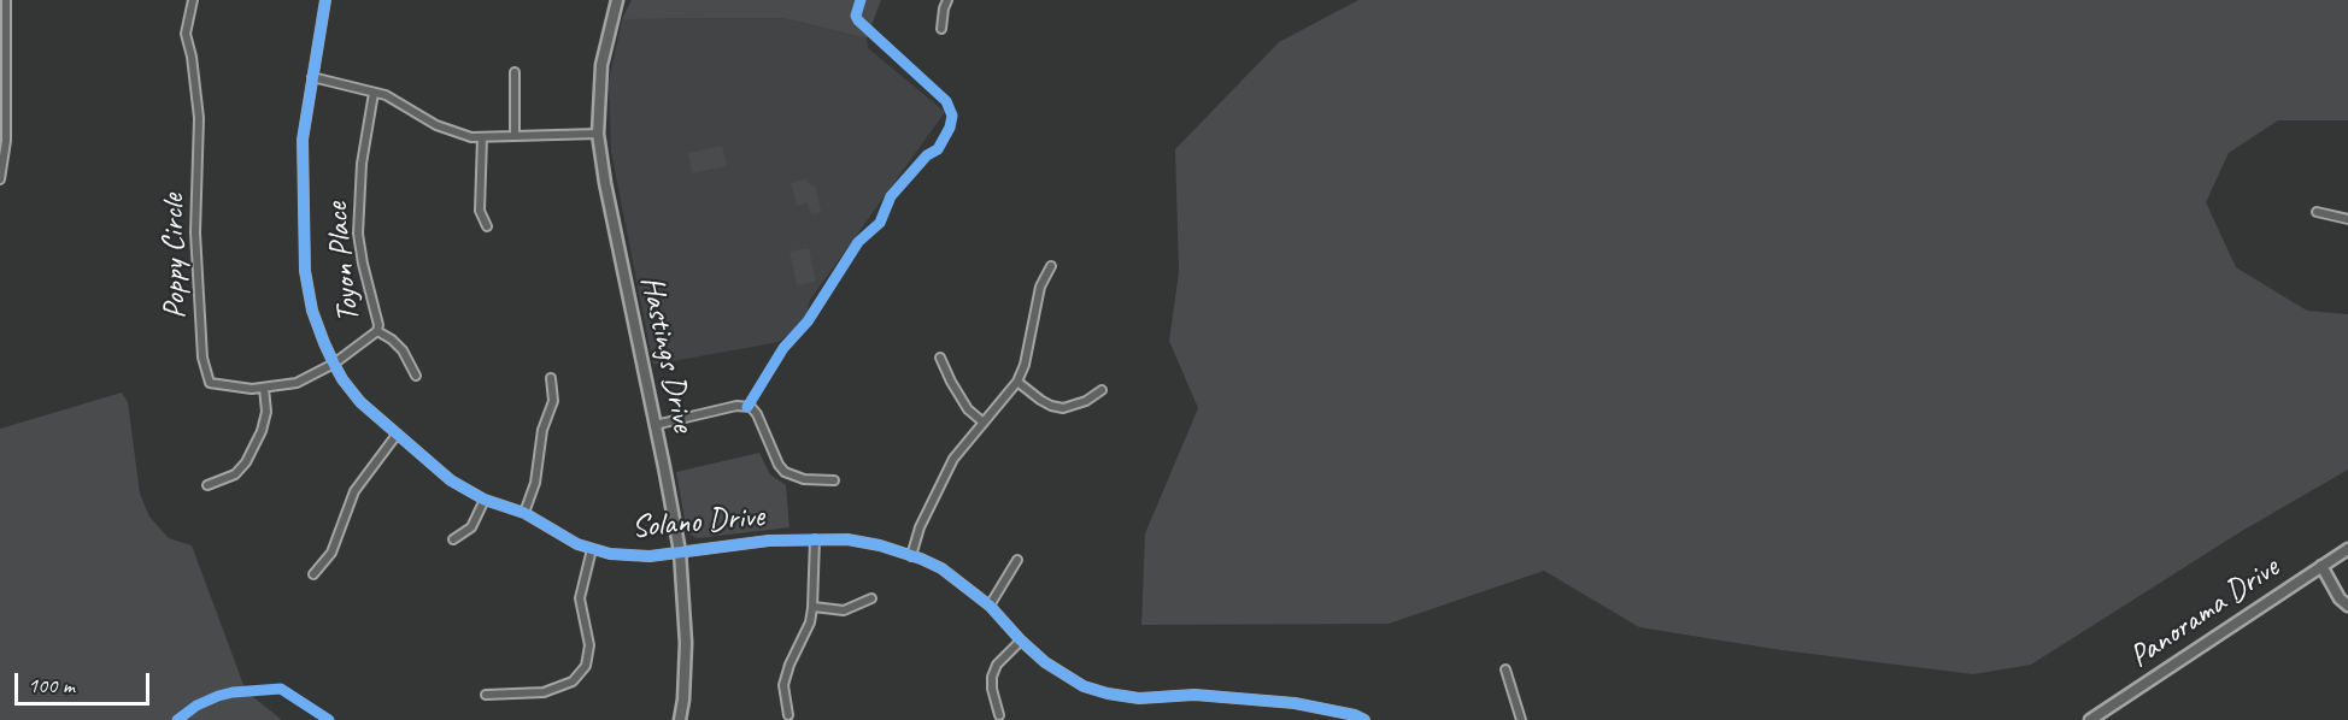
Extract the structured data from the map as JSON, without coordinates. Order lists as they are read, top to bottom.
{
  "streets": {
    "street": [
      "Poppy Circle",
      "Toyon Place",
      "Hastings Drive",
      "Solano Drive",
      "Panorama Drive"
    ]
  },
  "crossings": [
    ["Poppy Circle", "Toyon Place"],
    ["Poppy Circle", "Solano Drive"],
    ["Toyon Place", "Solano Drive"],
    ["Hastings Drive", "Solano Drive"]
  ],
  "scale_bar": "100 m"
}
